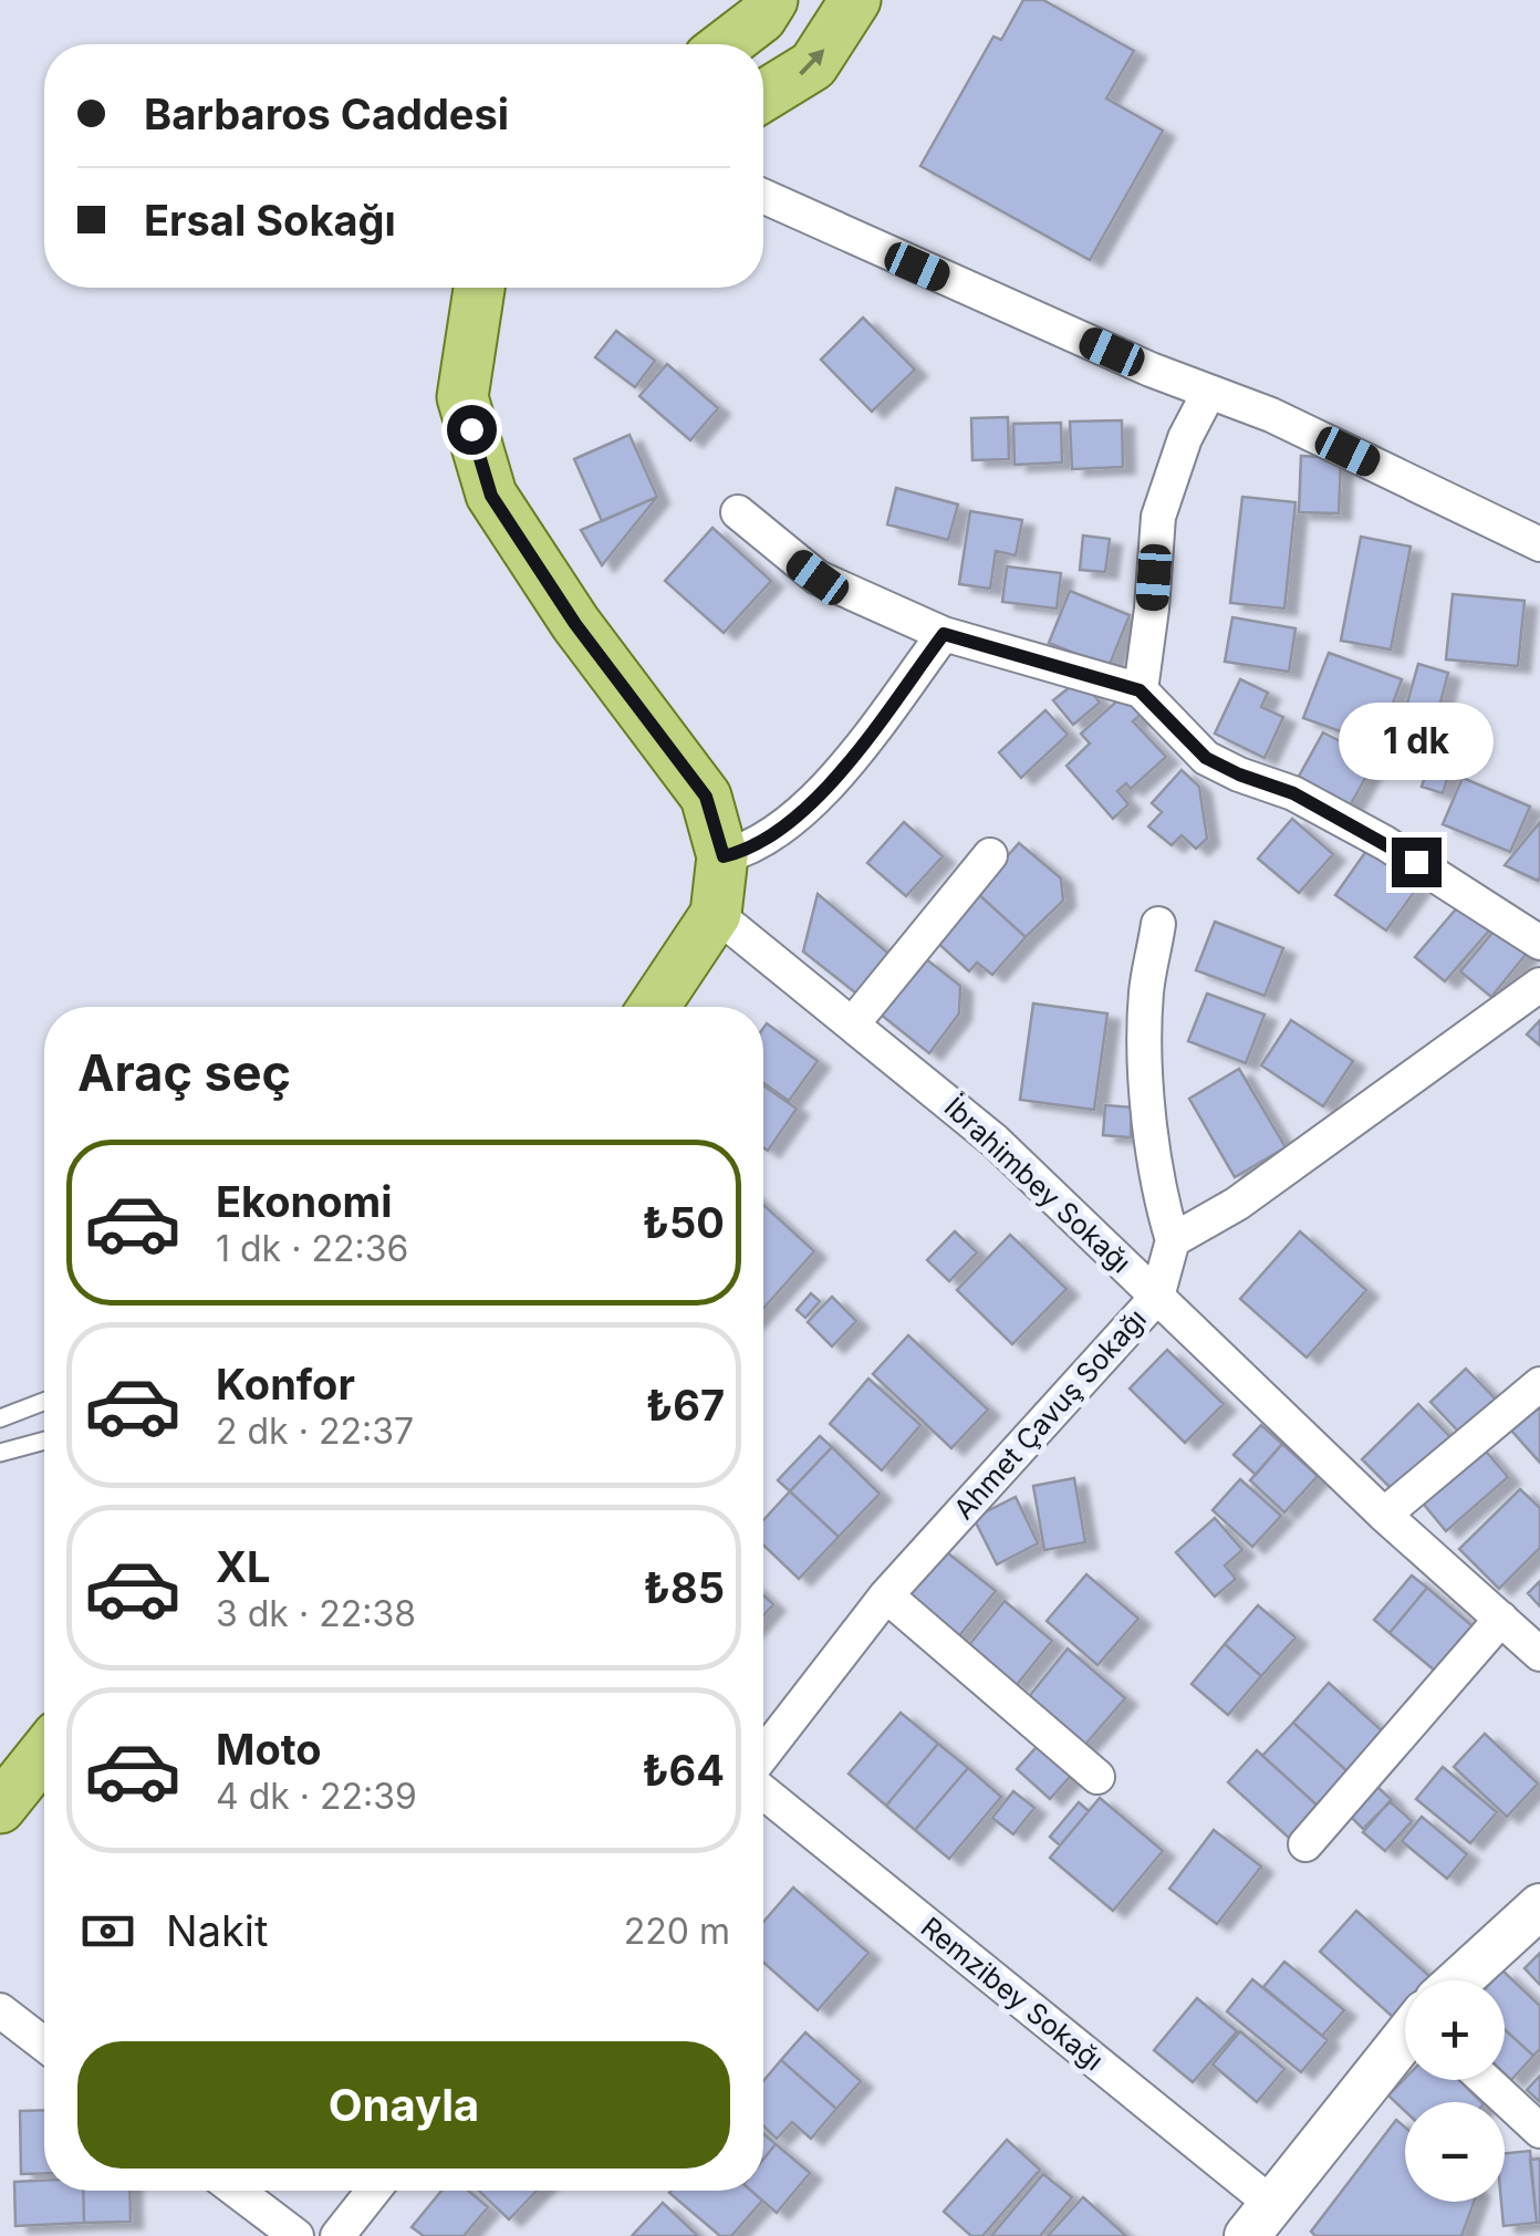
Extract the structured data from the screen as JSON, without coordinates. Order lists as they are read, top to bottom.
{
  "streets": {
    "street": ["İbrahimbey Sokağı", "Ahmet Çavuş Sokağı", "Remzibey Sokağı"]
  },
  "crossings": [
    ["İbrahimbey Sokağı", "Ahmet Çavuş Sokağı"]
  ],
  "page": {
    "banner": ["Barbaros Caddesi", "Ersal Sokağı"],
    "bubble": "1 dk",
    "heading": "Araç seç",
    "list": [
      {
        "name": "Ekonomi",
        "note": "1 dk · 22:36",
        "value": "₺50"
      },
      {
        "name": "Konfor",
        "note": "2 dk · 22:37",
        "value": "₺67"
      },
      {
        "name": "XL",
        "note": "3 dk · 22:38",
        "value": "₺85"
      },
      {
        "name": "Moto",
        "note": "4 dk · 22:39",
        "value": "₺64"
      }
    ],
    "pay": ["Nakit", "220 m"],
    "map_buttons": ["+", "−"],
    "buttons": "Onayla"
  }
}
